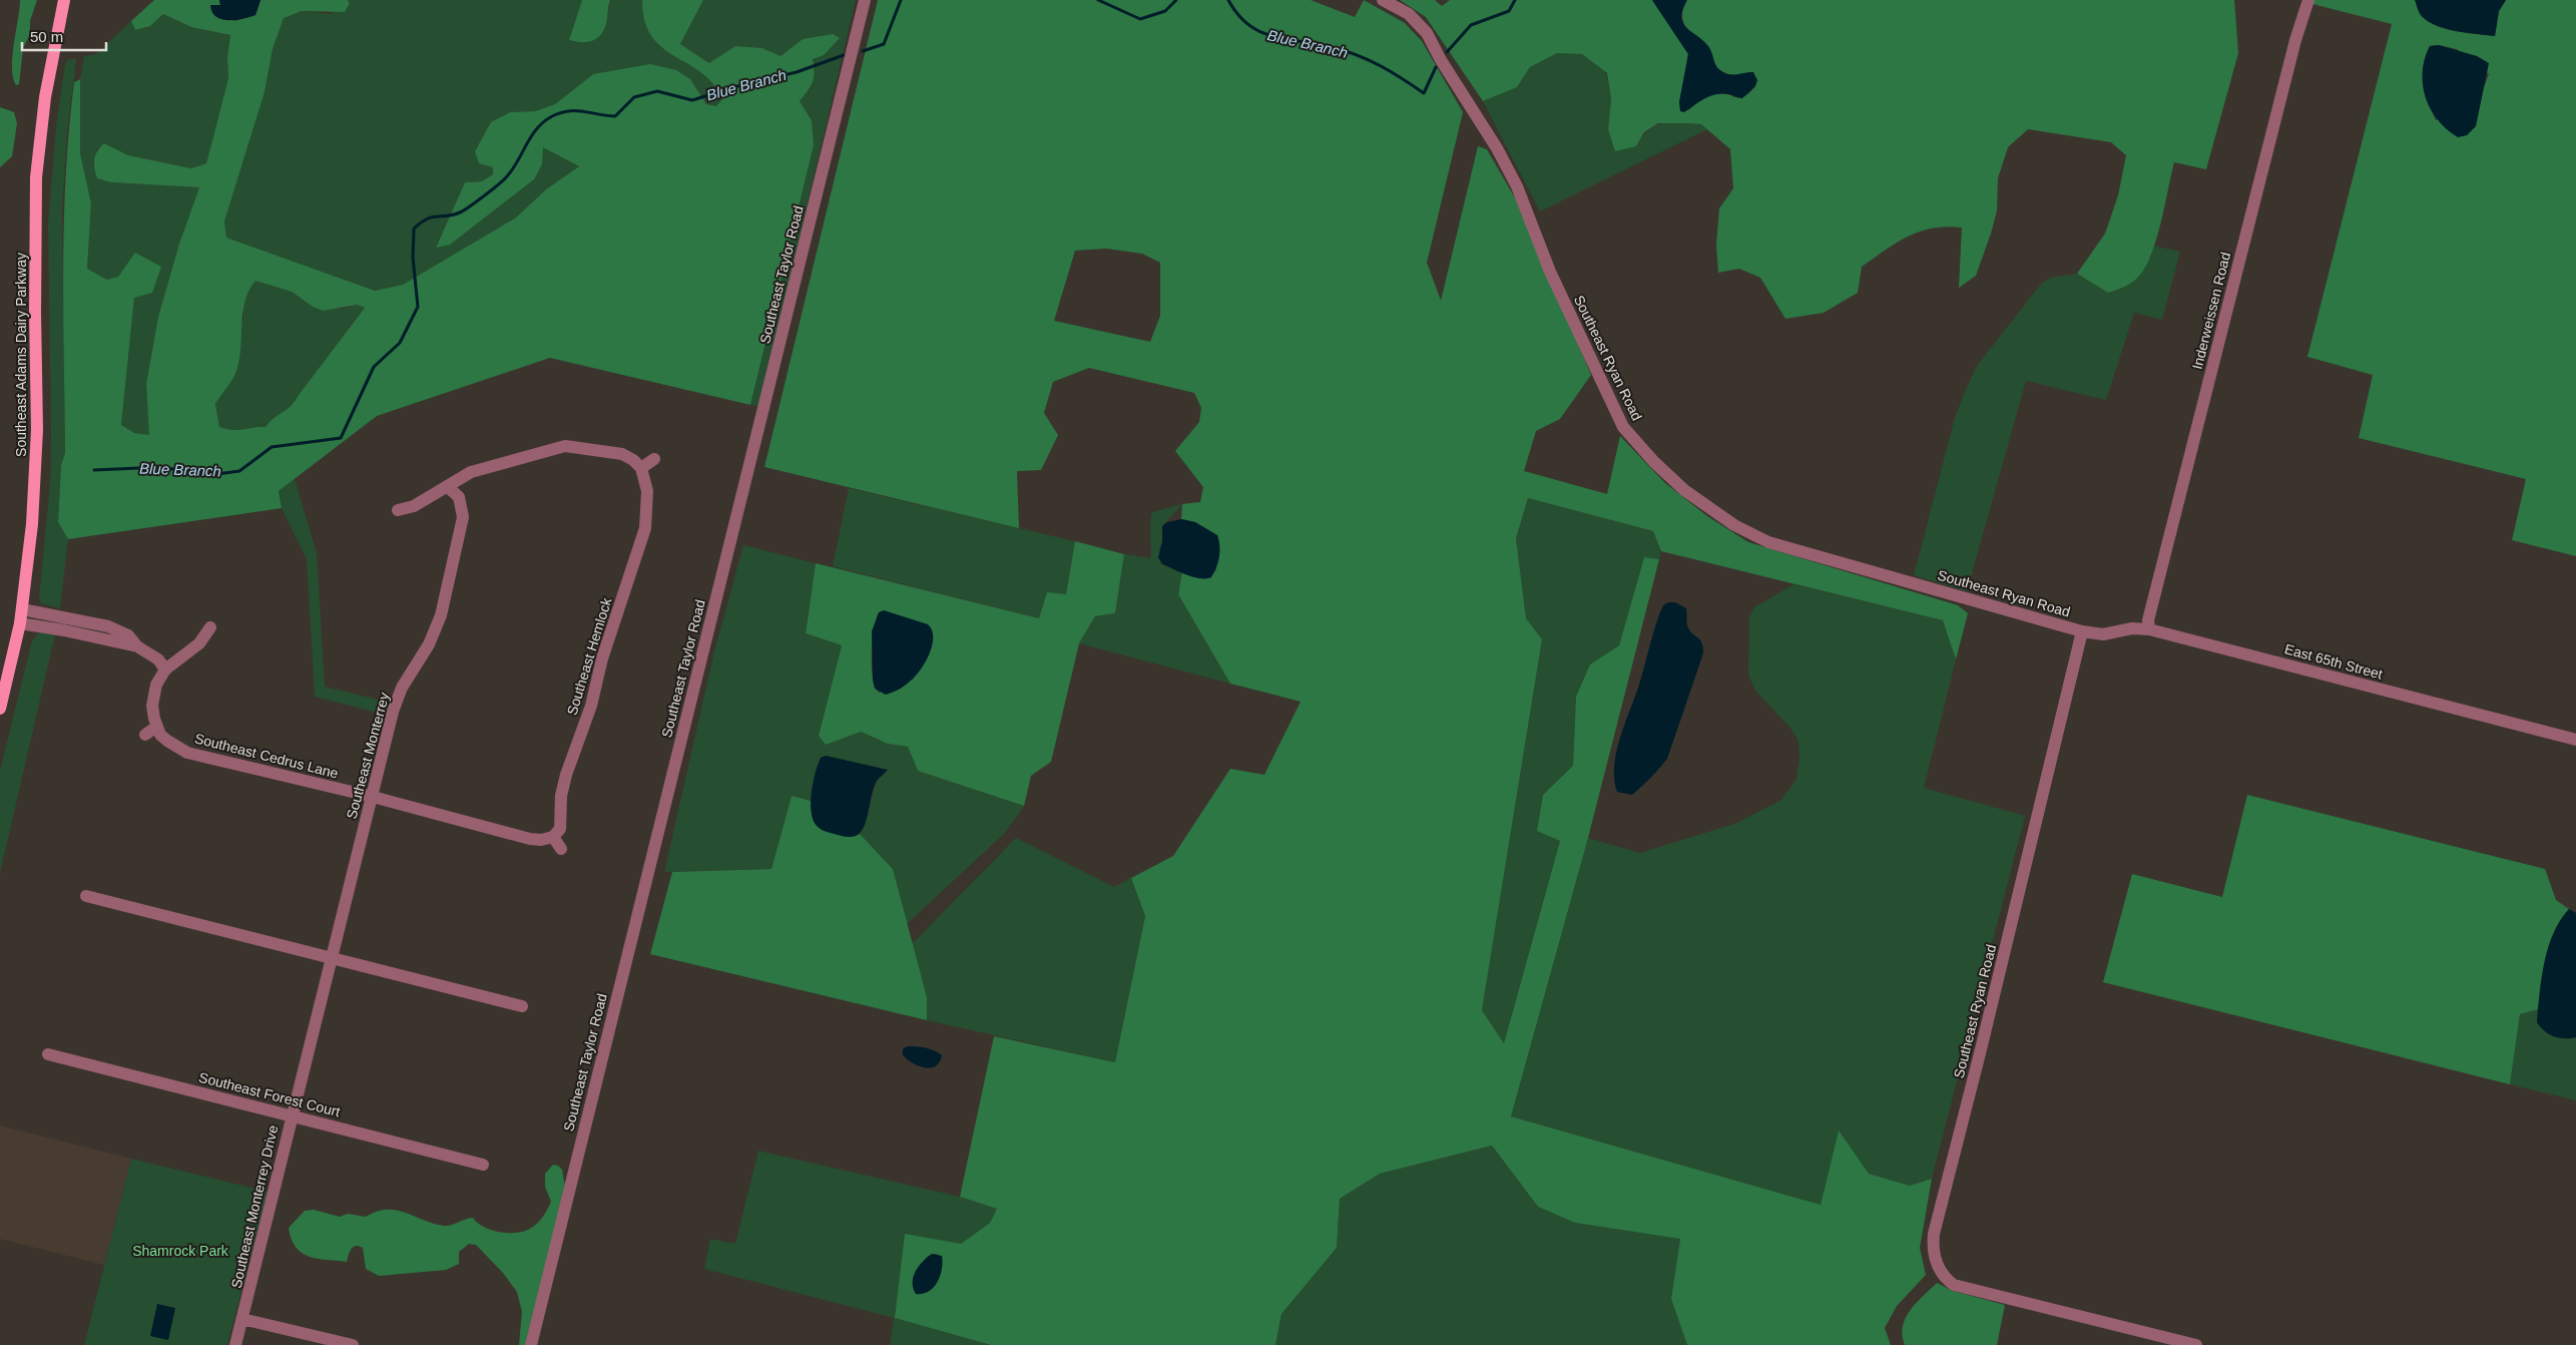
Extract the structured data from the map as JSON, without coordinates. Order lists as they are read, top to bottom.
{
  "streets": {
    "main road": ["Southeast Adams Dairy Parkway"],
    "street": [
      "Southeast Taylor Road",
      "Inderweissen Road",
      "Southeast Ryan Road",
      "Southeast Hemlock",
      "East 65th Street",
      "Southeast Cedrus Lane",
      "Southeast Monterrey",
      "Southeast Forest Court",
      "Southeast Monterrey Drive"
    ]
  },
  "crossings": [
    ["Inderweissen Road", "East 65th Street"],
    ["Southeast Ryan Road", "East 65th Street"],
    ["Southeast Hemlock", "Southeast Cedrus Lane"],
    ["Southeast Cedrus Lane", "Southeast Monterrey"],
    ["Southeast Monterrey", "Southeast Monterrey Drive"],
    ["Southeast Forest Court", "Southeast Monterrey Drive"]
  ],
  "water": ["Blue Branch"],
  "parks": ["Shamrock Park"],
  "scale_bar": "50 m"
}
